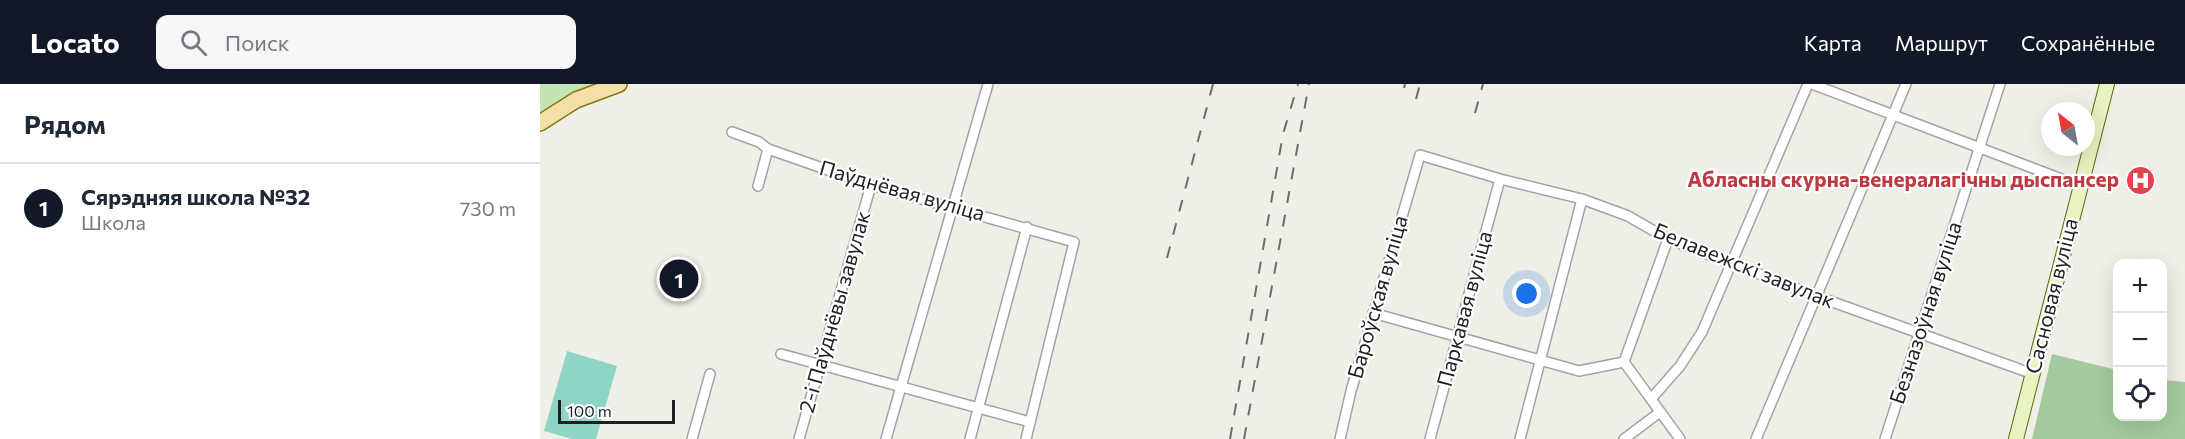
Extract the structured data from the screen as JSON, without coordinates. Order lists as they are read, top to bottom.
{
  "streets": {
    "main road": ["Сасновая вуліца"],
    "street": [
      "Паўднёвая вуліца",
      "Белавежскі завулак",
      "Бароўская вуліца",
      "Паркавая вуліца",
      "2-і Паўднёвы завулак",
      "Безназоўная вуліца"
    ]
  },
  "crossings": [
    ["Паўднёвая вуліца", "2-і Паўднёвы завулак"],
    ["Белавежскі завулак", "Сасновая вуліца"],
    ["Белавежскі завулак", "Бароўская вуліца"],
    ["Белавежскі завулак", "Паркавая вуліца"],
    ["Белавежскі завулак", "Безназоўная вуліца"]
  ],
  "places": {
    "hospital": ["Абласны скурна-венералагічны дыспансер"]
  },
  "scale_bar": "100 m",
  "north": "top left",
  "page": {
    "header": "Locato",
    "search": "Поиск",
    "nav": ["Карта", "Маршрут", "Сохранённые"],
    "heading": "Рядом",
    "list": [
      {
        "mark": "1",
        "name": "Сярэдняя школа №32",
        "note": "Школа",
        "value": "730 m"
      }
    ],
    "pins": "1",
    "map_buttons": ["+", "−"],
    "scale": "100 m"
  }
}
